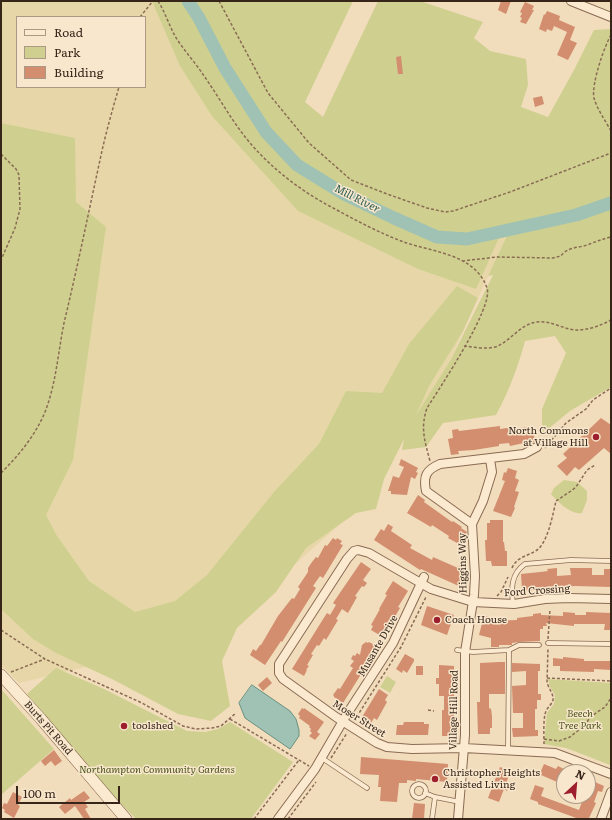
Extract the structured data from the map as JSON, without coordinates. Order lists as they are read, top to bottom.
{
  "streets": {
    "street": [
      "Higgins Way",
      "Ford Crossing",
      "Musante Drive",
      "Village Hill Road",
      "Moser Street",
      "Burts Pit Road"
    ]
  },
  "crossings": [
    ["Higgins Way", "Ford Crossing"],
    ["Higgins Way", "Village Hill Road"],
    ["Ford Crossing", "Musante Drive"],
    ["Ford Crossing", "Village Hill Road"],
    ["Ford Crossing", "Moser Street"],
    ["Musante Drive", "Moser Street"],
    ["Village Hill Road", "Moser Street"]
  ],
  "water": ["Mill River"],
  "parks": ["Beech Tree Park", "Northampton Community Gardens"],
  "places": [
    "North Commons at Village Hill",
    "Coach House",
    "toolshed",
    "Christopher Heights Assisted Living"
  ],
  "legend": ["Road", "Park", "Building"],
  "scale_bar": "100 m",
  "north": "top right"
}
